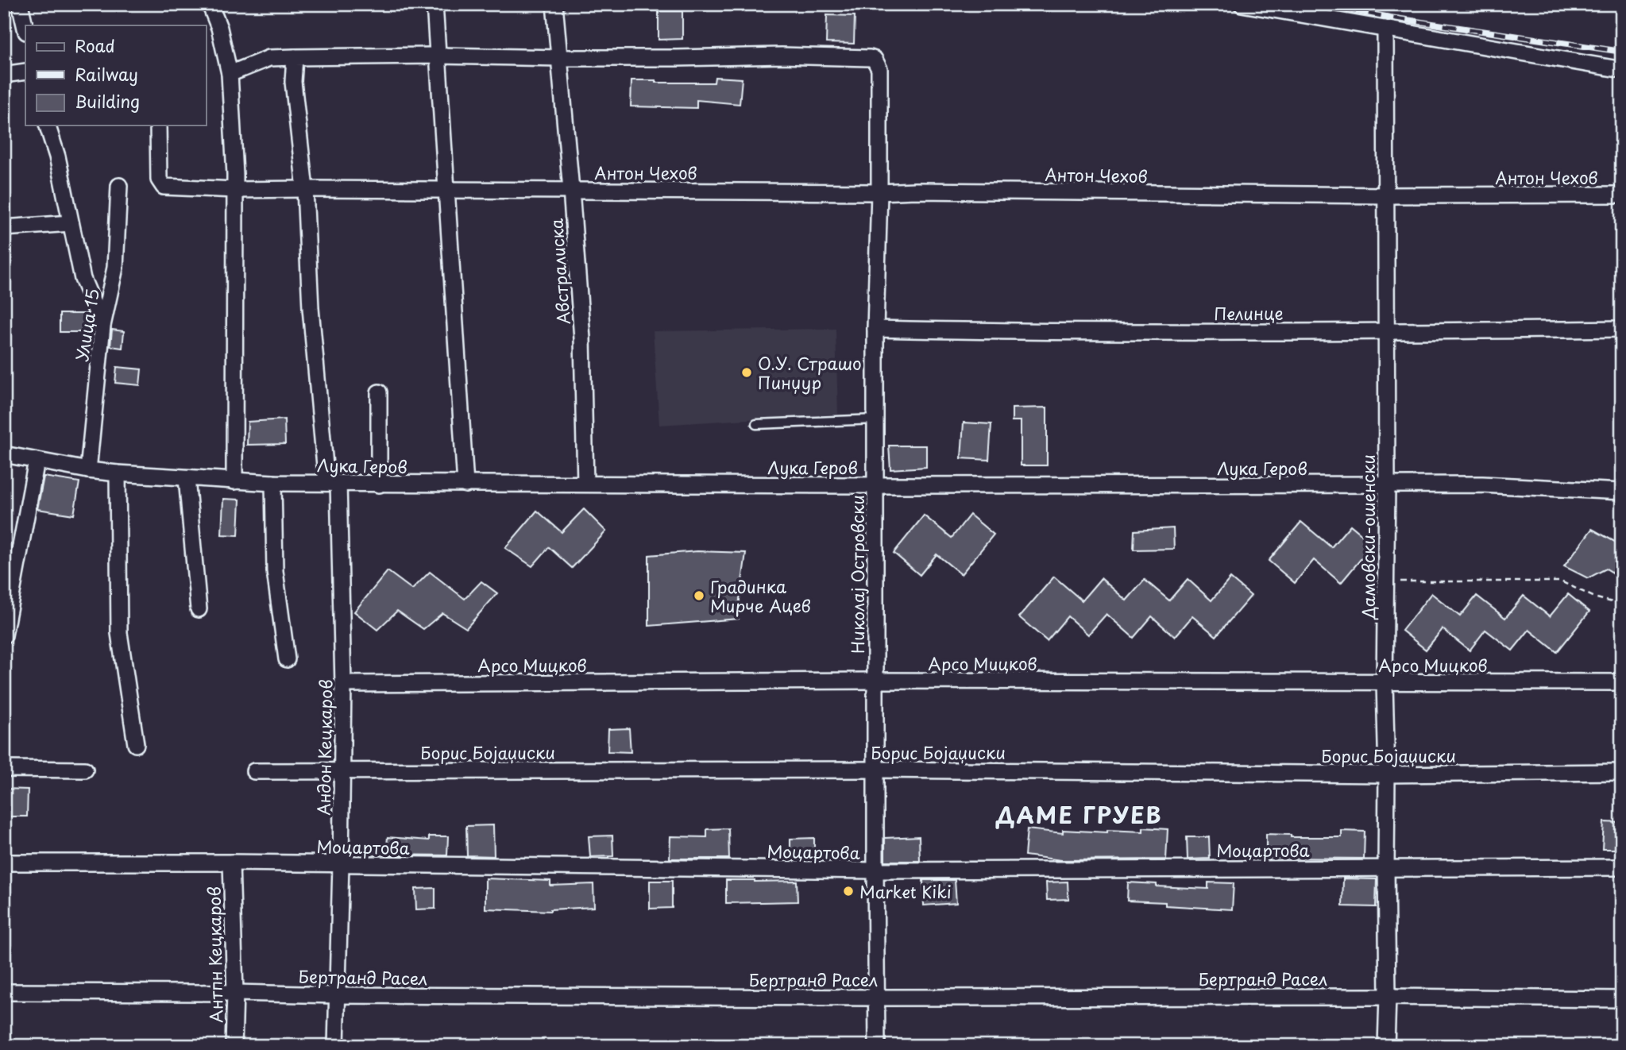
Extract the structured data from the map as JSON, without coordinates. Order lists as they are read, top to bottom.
{
  "streets": {
    "street": [
      "Антон Чехов",
      "Австралиска",
      "Пелинце",
      "Улица 15",
      "Лука Геров",
      "Дамовски-ошенски",
      "Николај Островски",
      "Арсо Мицков",
      "Андон Кецкаров",
      "Борис Бојаџиски",
      "Моцартова",
      "Антпн Кецкаров",
      "Бертранд Расел"
    ]
  },
  "crossings": [
    ["Антон Чехов", "Австралиска"],
    ["Антон Чехов", "Дамовски-ошенски"],
    ["Антон Чехов", "Николај Островски"],
    ["Антон Чехов", "Андон Кецкаров"],
    ["Австралиска", "Лука Геров"],
    ["Австралиска", "Николај Островски"],
    ["Пелинце", "Дамовски-ошенски"],
    ["Пелинце", "Николај Островски"],
    ["Улица 15", "Лука Геров"],
    ["Лука Геров", "Дамовски-ошенски"],
    ["Лука Геров", "Николај Островски"],
    ["Лука Геров", "Андон Кецкаров"],
    ["Дамовски-ошенски", "Арсо Мицков"],
    ["Дамовски-ошенски", "Борис Бојаџиски"],
    ["Дамовски-ошенски", "Моцартова"],
    ["Дамовски-ошенски", "Бертранд Расел"],
    ["Николај Островски", "Арсо Мицков"],
    ["Николај Островски", "Борис Бојаџиски"],
    ["Николај Островски", "Моцартова"],
    ["Николај Островски", "Бертранд Расел"],
    ["Арсо Мицков", "Андон Кецкаров"],
    ["Андон Кецкаров", "Борис Бојаџиски"],
    ["Андон Кецкаров", "Моцартова"],
    ["Андон Кецкаров", "Бертранд Расел"],
    ["Моцартова", "Антпн Кецкаров"],
    ["Антпн Кецкаров", "Бертранд Расел"]
  ],
  "districts": ["ДАМЕ ГРУЕВ"],
  "places": ["О.У. Страшо Пинџур", "Градинка Мирче Ацев", "Market Kiki"],
  "legend": ["Road", "Railway", "Building"]
}
